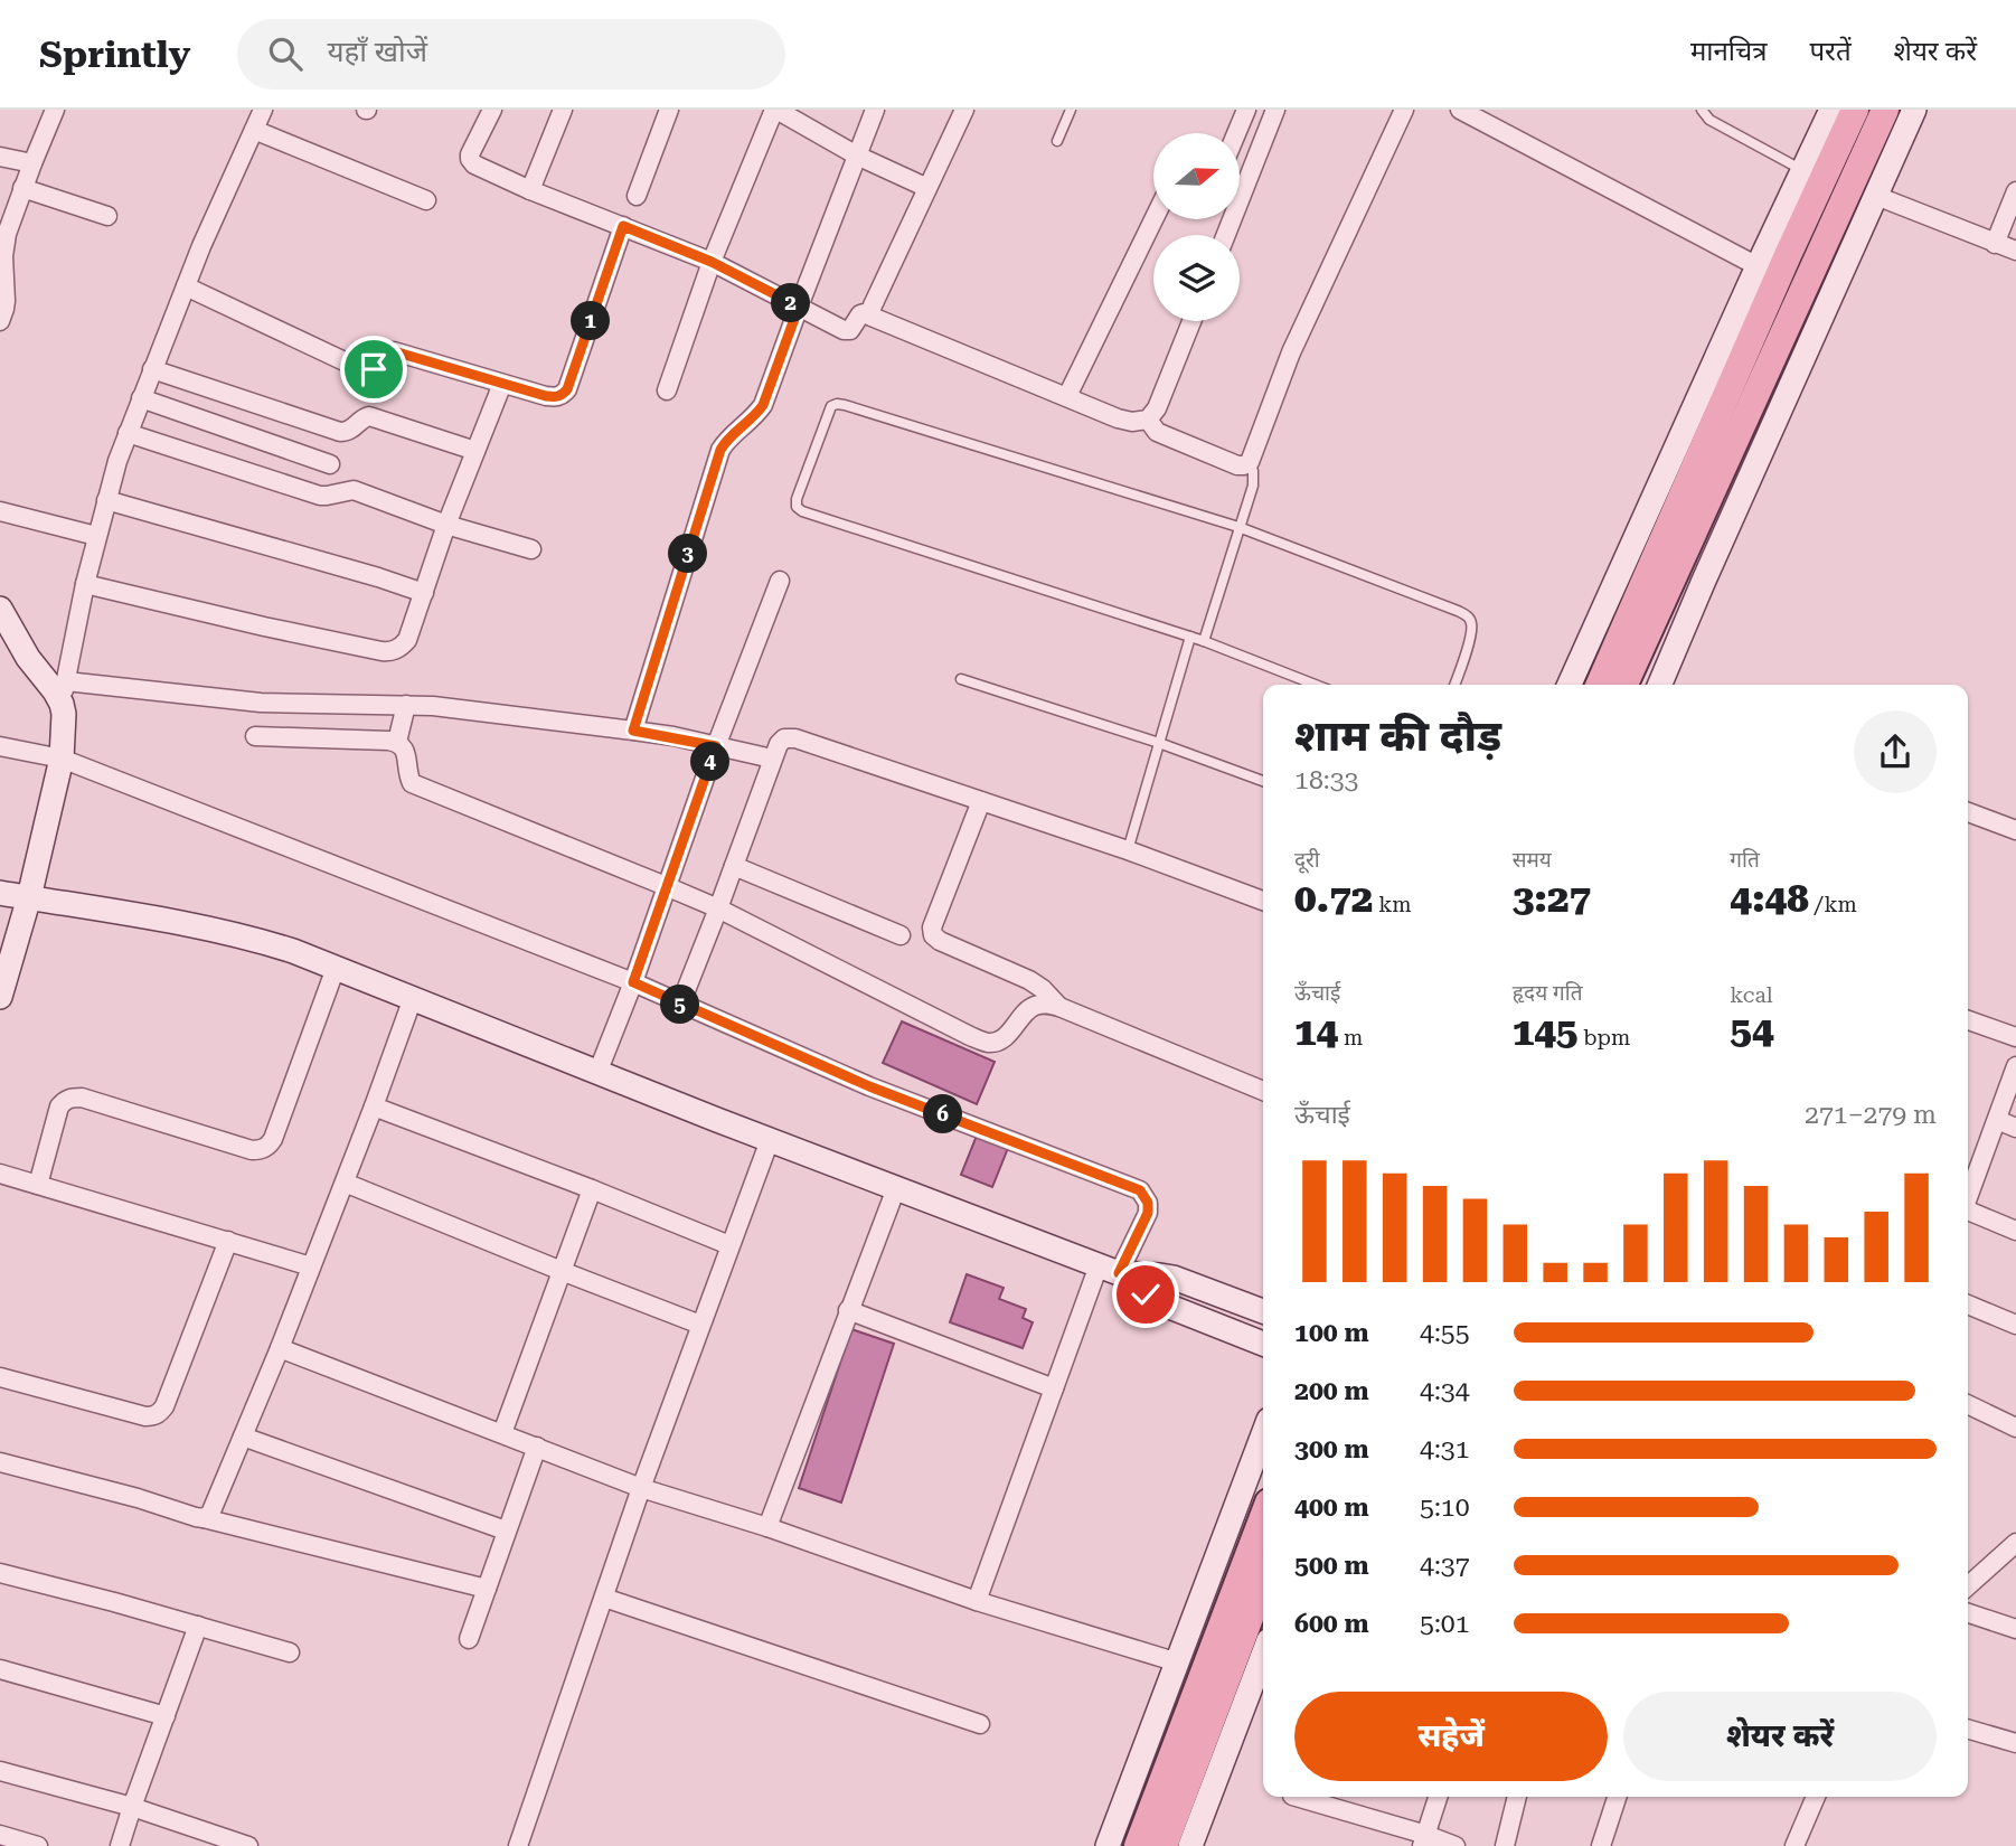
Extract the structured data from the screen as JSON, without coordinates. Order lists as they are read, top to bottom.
{
  "north": "right",
  "page": {
    "header": "Sprintly",
    "search": "यहाँ खोजें",
    "nav": ["मानचित्र", "परतें", "शेयर करें"],
    "pins": [
      "2",
      "1",
      "3",
      "4",
      "5",
      "6"
    ],
    "heading": ["शाम की दौड़", "18:33"],
    "stats": [
      ["दूरी", "0.72 km"],
      ["समय", "3:27"],
      ["गति", "4:48 /km"],
      ["ऊँचाई", "14 m"],
      ["हृदय गति", "145 bpm"],
      ["kcal", "54"]
    ],
    "chart": ["ऊँचाई", "271–279 m"],
    "list": [
      {
        "name": "100 m",
        "note": "4:55"
      },
      {
        "name": "200 m",
        "note": "4:34"
      },
      {
        "name": "300 m",
        "note": "4:31"
      },
      {
        "name": "400 m",
        "note": "5:10"
      },
      {
        "name": "500 m",
        "note": "4:37"
      },
      {
        "name": "600 m",
        "note": "5:01"
      }
    ],
    "buttons": ["सहेजें", "शेयर करें"]
  }
}
